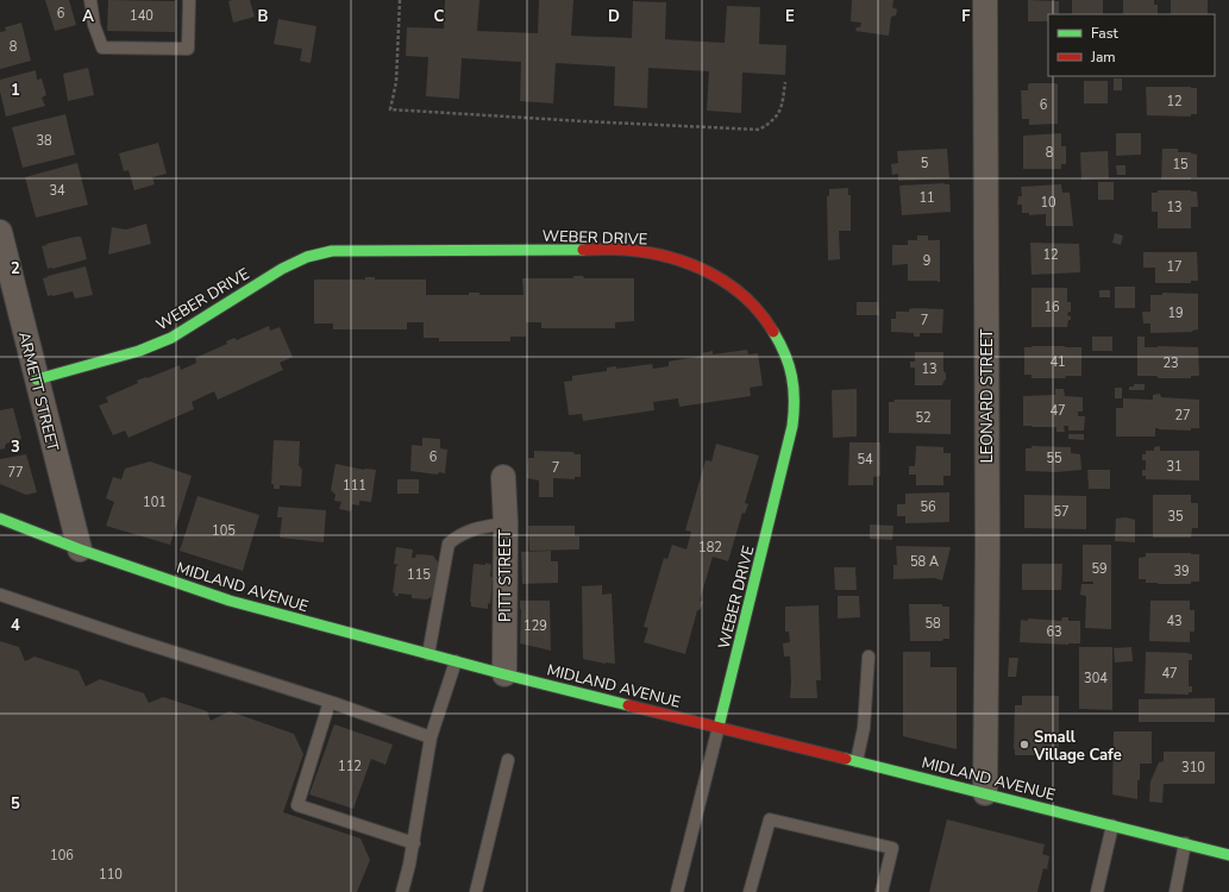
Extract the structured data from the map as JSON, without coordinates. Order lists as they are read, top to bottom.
{
  "streets": {
    "street": [
      "WEBER DRIVE",
      "ARMETT STREET",
      "LEONARD STREET",
      "PITT STREET",
      "MIDLAND AVENUE"
    ]
  },
  "crossings": [
    ["WEBER DRIVE", "ARMETT STREET"],
    ["WEBER DRIVE", "MIDLAND AVENUE"],
    ["ARMETT STREET", "MIDLAND AVENUE"],
    ["LEONARD STREET", "MIDLAND AVENUE"],
    ["PITT STREET", "MIDLAND AVENUE"]
  ],
  "places": ["Small Village Cafe"],
  "house_numbers": [
    "6",
    "140",
    "8",
    "12",
    "6",
    "38",
    "8",
    "5",
    "15",
    "34",
    "11",
    "10",
    "13",
    "12",
    "9",
    "17",
    "16",
    "19",
    "7",
    "41",
    "23",
    "13",
    "47",
    "27",
    "52",
    "6",
    "55",
    "54",
    "31",
    "7",
    "77",
    "111",
    "101",
    "56",
    "57",
    "35",
    "105",
    "182",
    "58 A",
    "59",
    "39",
    "115",
    "43",
    "58",
    "129",
    "63",
    "47",
    "304",
    "112",
    "310",
    "106",
    "110"
  ],
  "legend": ["Fast", "Jam"],
  "grid": {
    "columns": [
      "A",
      "B",
      "C",
      "D",
      "E",
      "F"
    ],
    "rows": [
      "1",
      "2",
      "3",
      "4",
      "5"
    ]
  }
}
